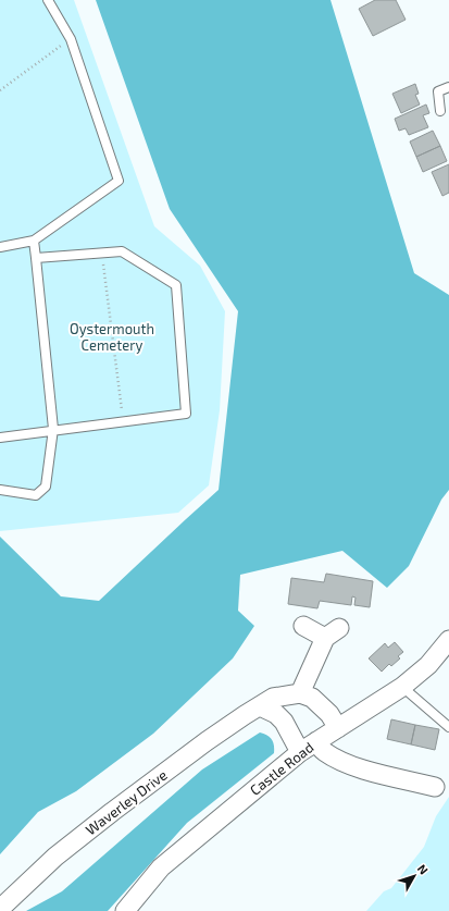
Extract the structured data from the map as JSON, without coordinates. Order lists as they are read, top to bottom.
{
  "streets": {
    "street": ["Castle Road", "Waverley Drive"]
  },
  "parks": ["Oystermouth Cemetery"],
  "north": "top right"
}
